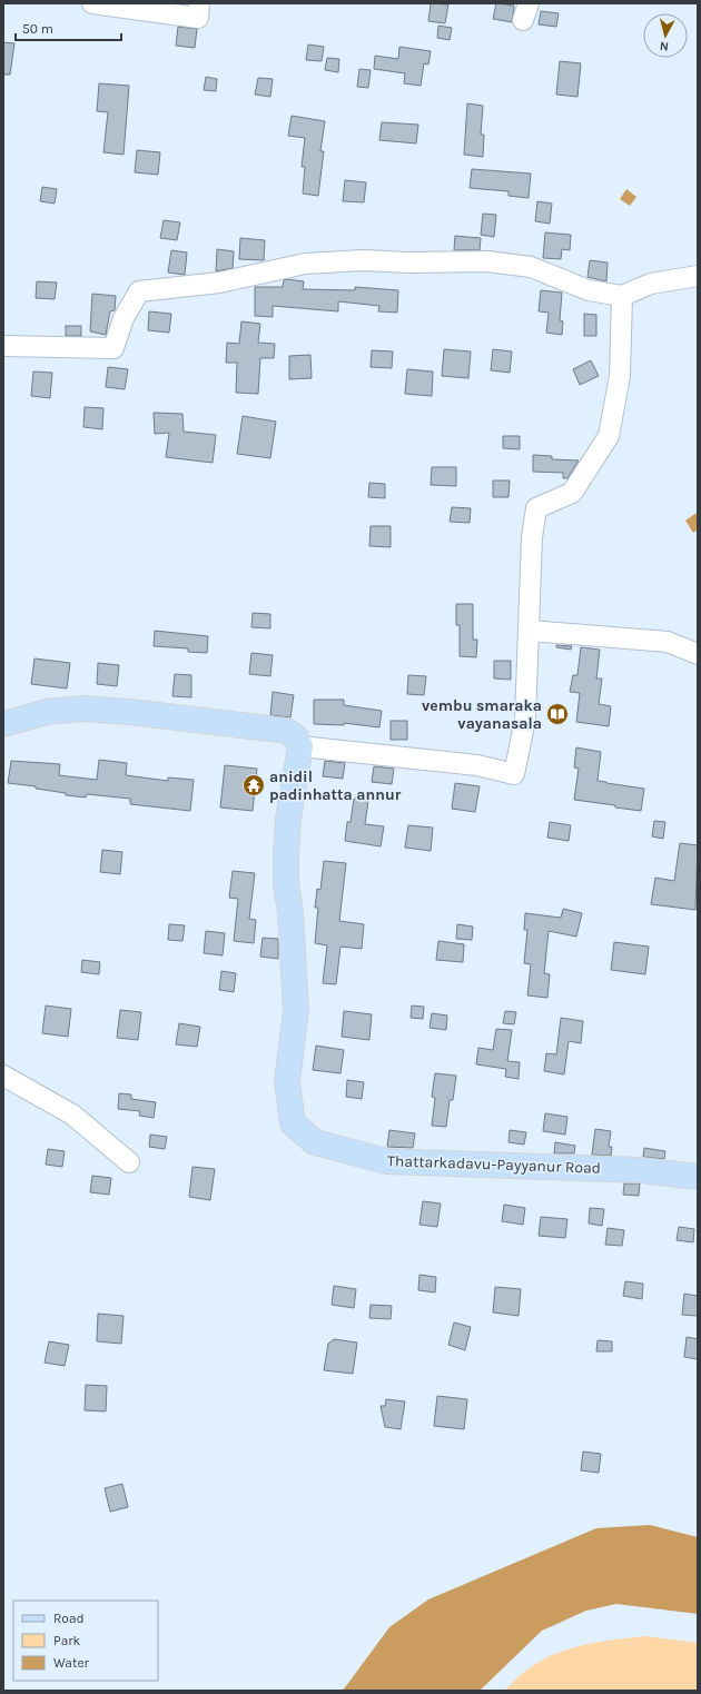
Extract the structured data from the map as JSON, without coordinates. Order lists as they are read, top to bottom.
{
  "streets": {
    "main road": ["Thattarkadavu-Payyanur Road"]
  },
  "places": {
    "library": ["vembu smaraka vayanasala"],
    "temple": ["anidil padinhatta annur"]
  },
  "legend": ["Road", "Park", "Water"],
  "scale_bar": "50 m",
  "north": "bottom"
}
